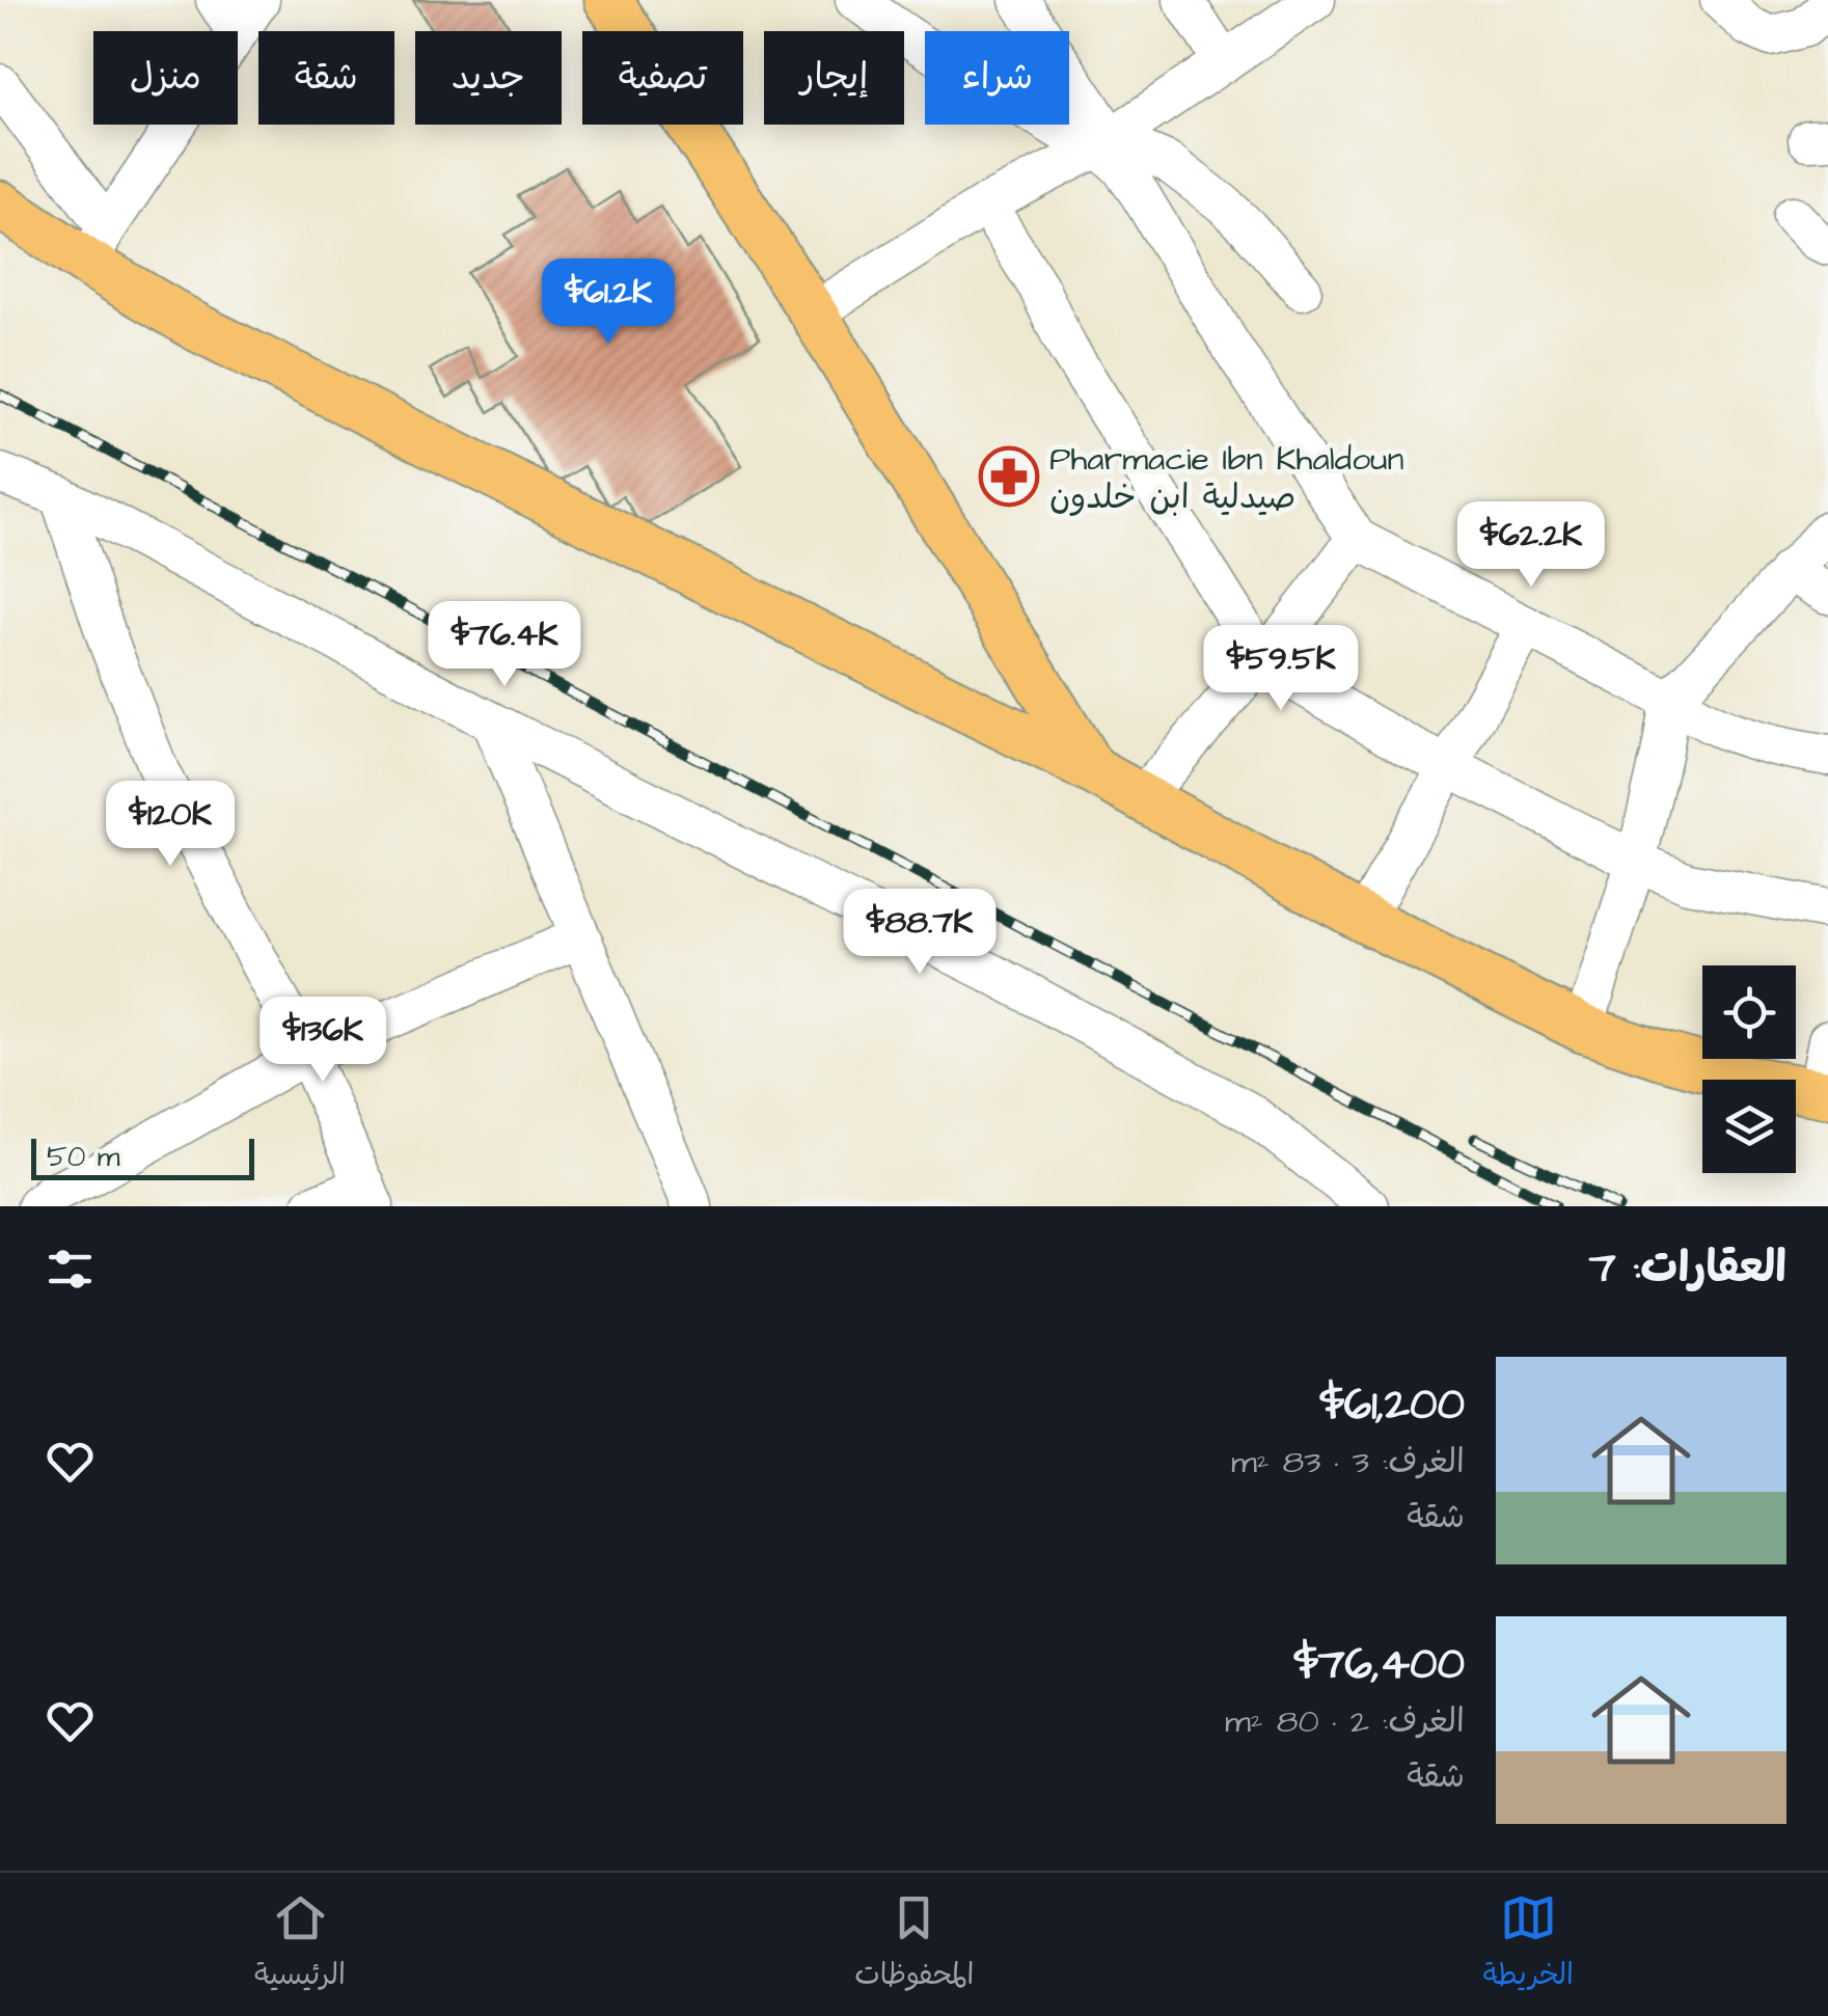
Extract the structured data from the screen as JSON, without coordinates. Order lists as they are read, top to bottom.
{
  "places": {
    "pharmacy": ["Pharmacie Ibn Khaldoun صيدلية ابن خلدون"]
  },
  "scale_bar": "50 m",
  "page": {
    "chip": [
      "شراء",
      "إيجار",
      "تصفية",
      "جديد",
      "شقة",
      "منزل"
    ],
    "price": [
      "$61.2K",
      "$62.2K",
      "$76.4K",
      "$59.5K",
      "$120K",
      "$88.7K",
      "$136K"
    ],
    "scale": "50 m",
    "heading": "العقارات: 7",
    "list": [
      {
        "name": "$61,200",
        "note": "الغرف: 3 · 83 m² · شقة"
      },
      {
        "name": "$76,400",
        "note": "الغرف: 2 · 80 m² · شقة"
      }
    ],
    "tabs": ["الخريطة", "المحفوظات", "الرئيسية"]
  }
}
